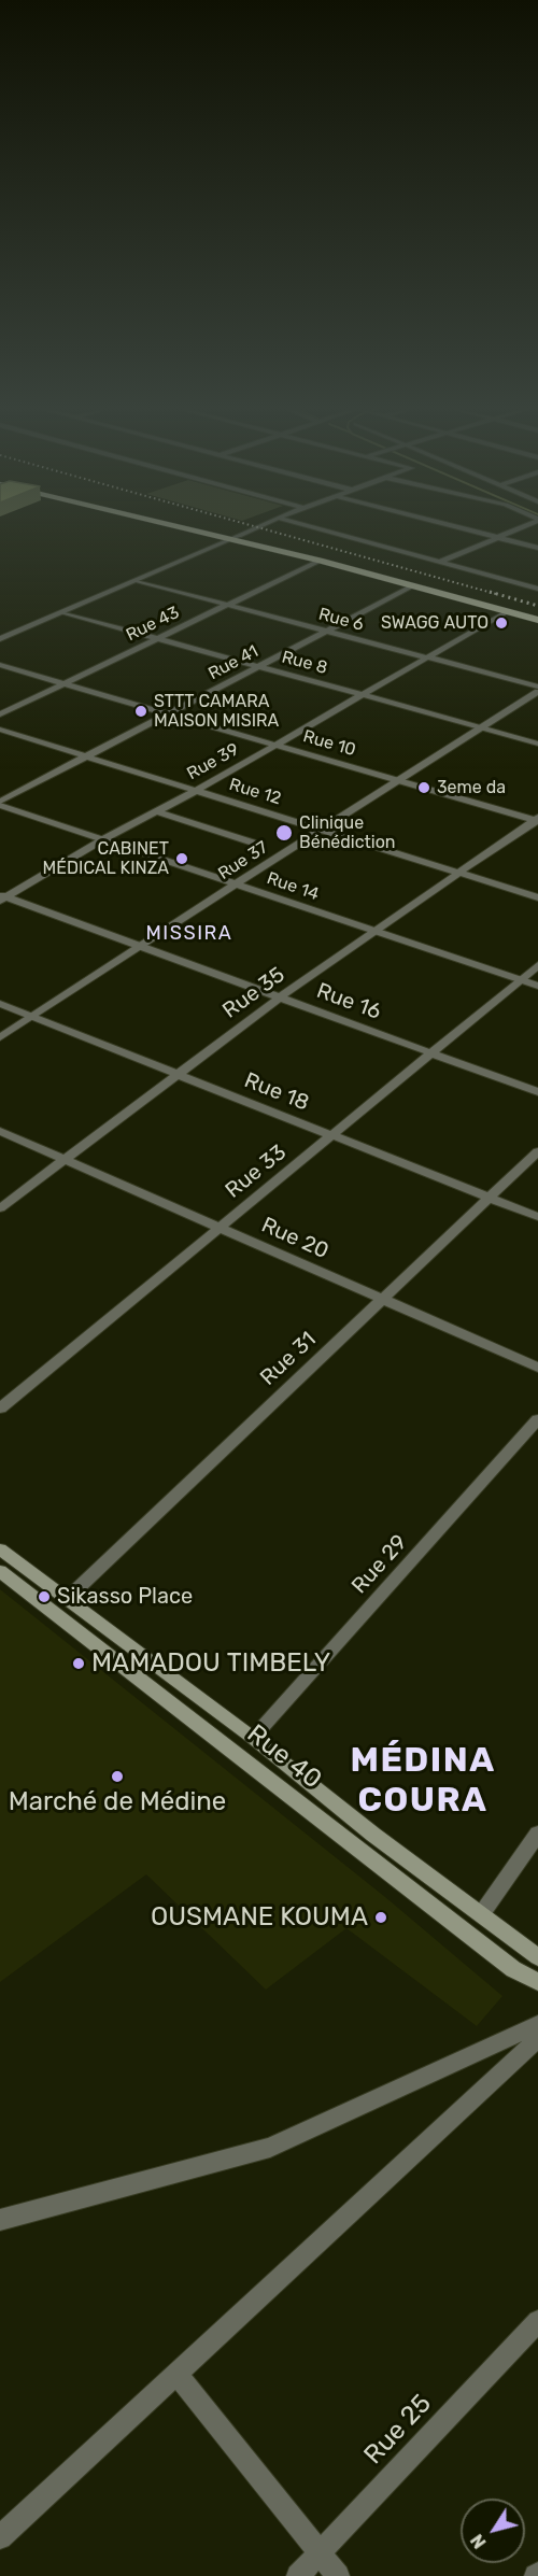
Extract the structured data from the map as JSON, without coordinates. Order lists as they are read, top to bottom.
{
  "streets": {
    "main road": ["Rue 40"],
    "street": [
      "Rue 6",
      "Rue 43",
      "Rue 41",
      "Rue 8",
      "Rue 10",
      "Rue 39",
      "Rue 12",
      "Rue 37",
      "Rue 14",
      "Rue 35",
      "Rue 16",
      "Rue 18",
      "Rue 33",
      "Rue 20",
      "Rue 31",
      "Rue 29",
      "Rue 25"
    ]
  },
  "crossings": [
    ["Rue 6", "Rue 43"],
    ["Rue 6", "Rue 41"],
    ["Rue 6", "Rue 39"],
    ["Rue 43", "Rue 8"],
    ["Rue 43", "Rue 10"],
    ["Rue 41", "Rue 8"],
    ["Rue 41", "Rue 10"],
    ["Rue 41", "Rue 12"],
    ["Rue 41", "Rue 14"],
    ["Rue 8", "Rue 39"],
    ["Rue 8", "Rue 37"],
    ["Rue 10", "Rue 39"],
    ["Rue 10", "Rue 37"],
    ["Rue 10", "Rue 35"],
    ["Rue 39", "Rue 12"],
    ["Rue 39", "Rue 14"],
    ["Rue 39", "Rue 16"],
    ["Rue 12", "Rue 37"],
    ["Rue 12", "Rue 35"],
    ["Rue 37", "Rue 14"],
    ["Rue 37", "Rue 16"],
    ["Rue 37", "Rue 18"],
    ["Rue 14", "Rue 35"],
    ["Rue 14", "Rue 33"],
    ["Rue 35", "Rue 16"],
    ["Rue 35", "Rue 18"],
    ["Rue 35", "Rue 20"],
    ["Rue 16", "Rue 33"],
    ["Rue 18", "Rue 33"],
    ["Rue 18", "Rue 31"],
    ["Rue 33", "Rue 20"],
    ["Rue 20", "Rue 31"],
    ["Rue 31", "Rue 40"],
    ["Rue 29", "Rue 40"]
  ],
  "districts": ["MISSIRA", "MÉDINA COURA"],
  "places": [
    "SWAGG AUTO",
    "STTT CAMARA MAISON MISIRA",
    "3eme da",
    "Clinique Bénédiction",
    "CABINET MÉDICAL KINZA",
    "Sikasso Place",
    "MAMADOU TIMBELY",
    "Marché de Médine",
    "OUSMANE KOUMA"
  ],
  "north": "bottom left"
}
